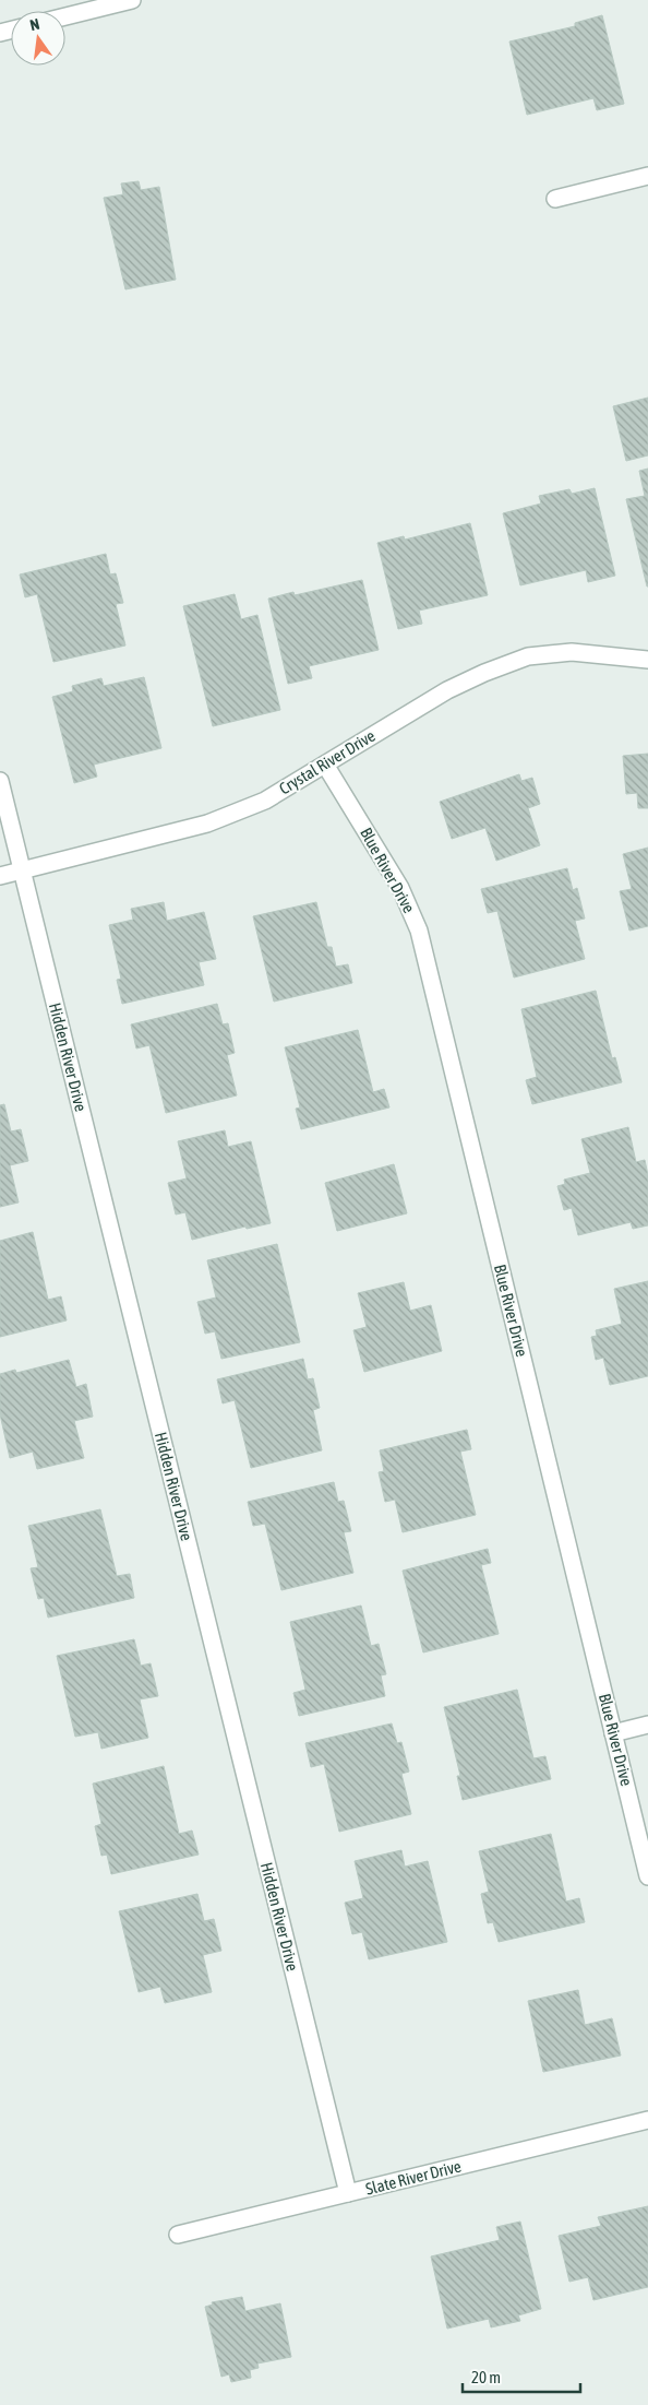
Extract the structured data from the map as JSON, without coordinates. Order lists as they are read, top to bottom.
{
  "streets": {
    "street": [
      "Crystal River Drive",
      "Blue River Drive",
      "Hidden River Drive",
      "Slate River Drive"
    ]
  },
  "crossings": [
    ["Crystal River Drive", "Blue River Drive"],
    ["Crystal River Drive", "Hidden River Drive"],
    ["Hidden River Drive", "Slate River Drive"]
  ],
  "scale_bar": "20 m",
  "north": "top"
}
